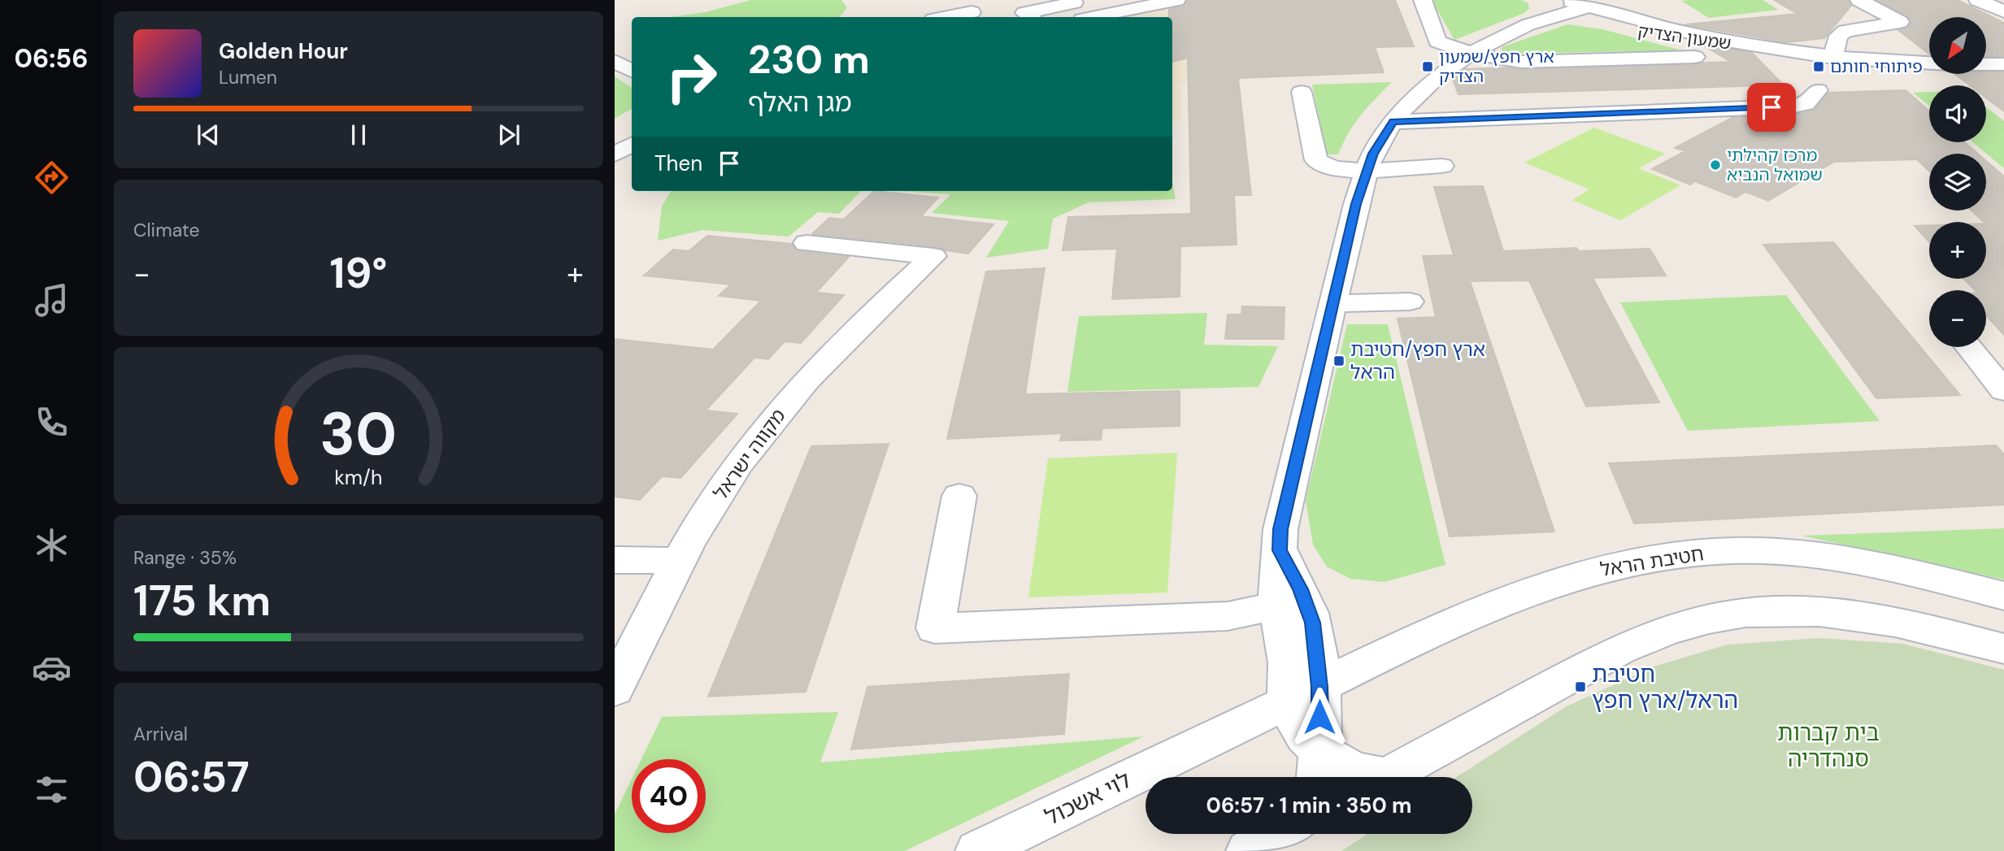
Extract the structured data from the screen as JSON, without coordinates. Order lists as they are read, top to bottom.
{
  "streets": {
    "street": [
      "שמעון הצדיק",
      "מקווה ישראל",
      "חטיבת הראל",
      "לוי אשכול"
    ]
  },
  "crossings": [
    ["חטיבת הראל", "לוי אשכול"]
  ],
  "parks": ["בית קברות סנהדריה"],
  "places": {
    "transit": [
      "ארץ חפץ/שמעון הצדיק",
      "פיתוחי חותם",
      "ארץ חפץ/חטיבת הראל",
      "חטיבת הראל/ארץ חפץ"
    ],
    "other": ["מרכז קהילתי שמואל הנביא"]
  },
  "north": "bottom left",
  "page": {
    "tabs": "06:56",
    "map_buttons": ["+", "−"],
    "turn": ["230 m", "מגן האלף"],
    "song": ["Golden Hour", "Lumen"],
    "then": "Then",
    "tile": [
      "Climate",
      ["Range · 35%", "175 km"],
      ["Arrival", "06:57"]
    ],
    "heat": ["−", "19°", "+"],
    "limit": "40",
    "trip": "06:57 · 1 min · 350 m",
    "gauge": ["30", "km/h"]
  }
}
